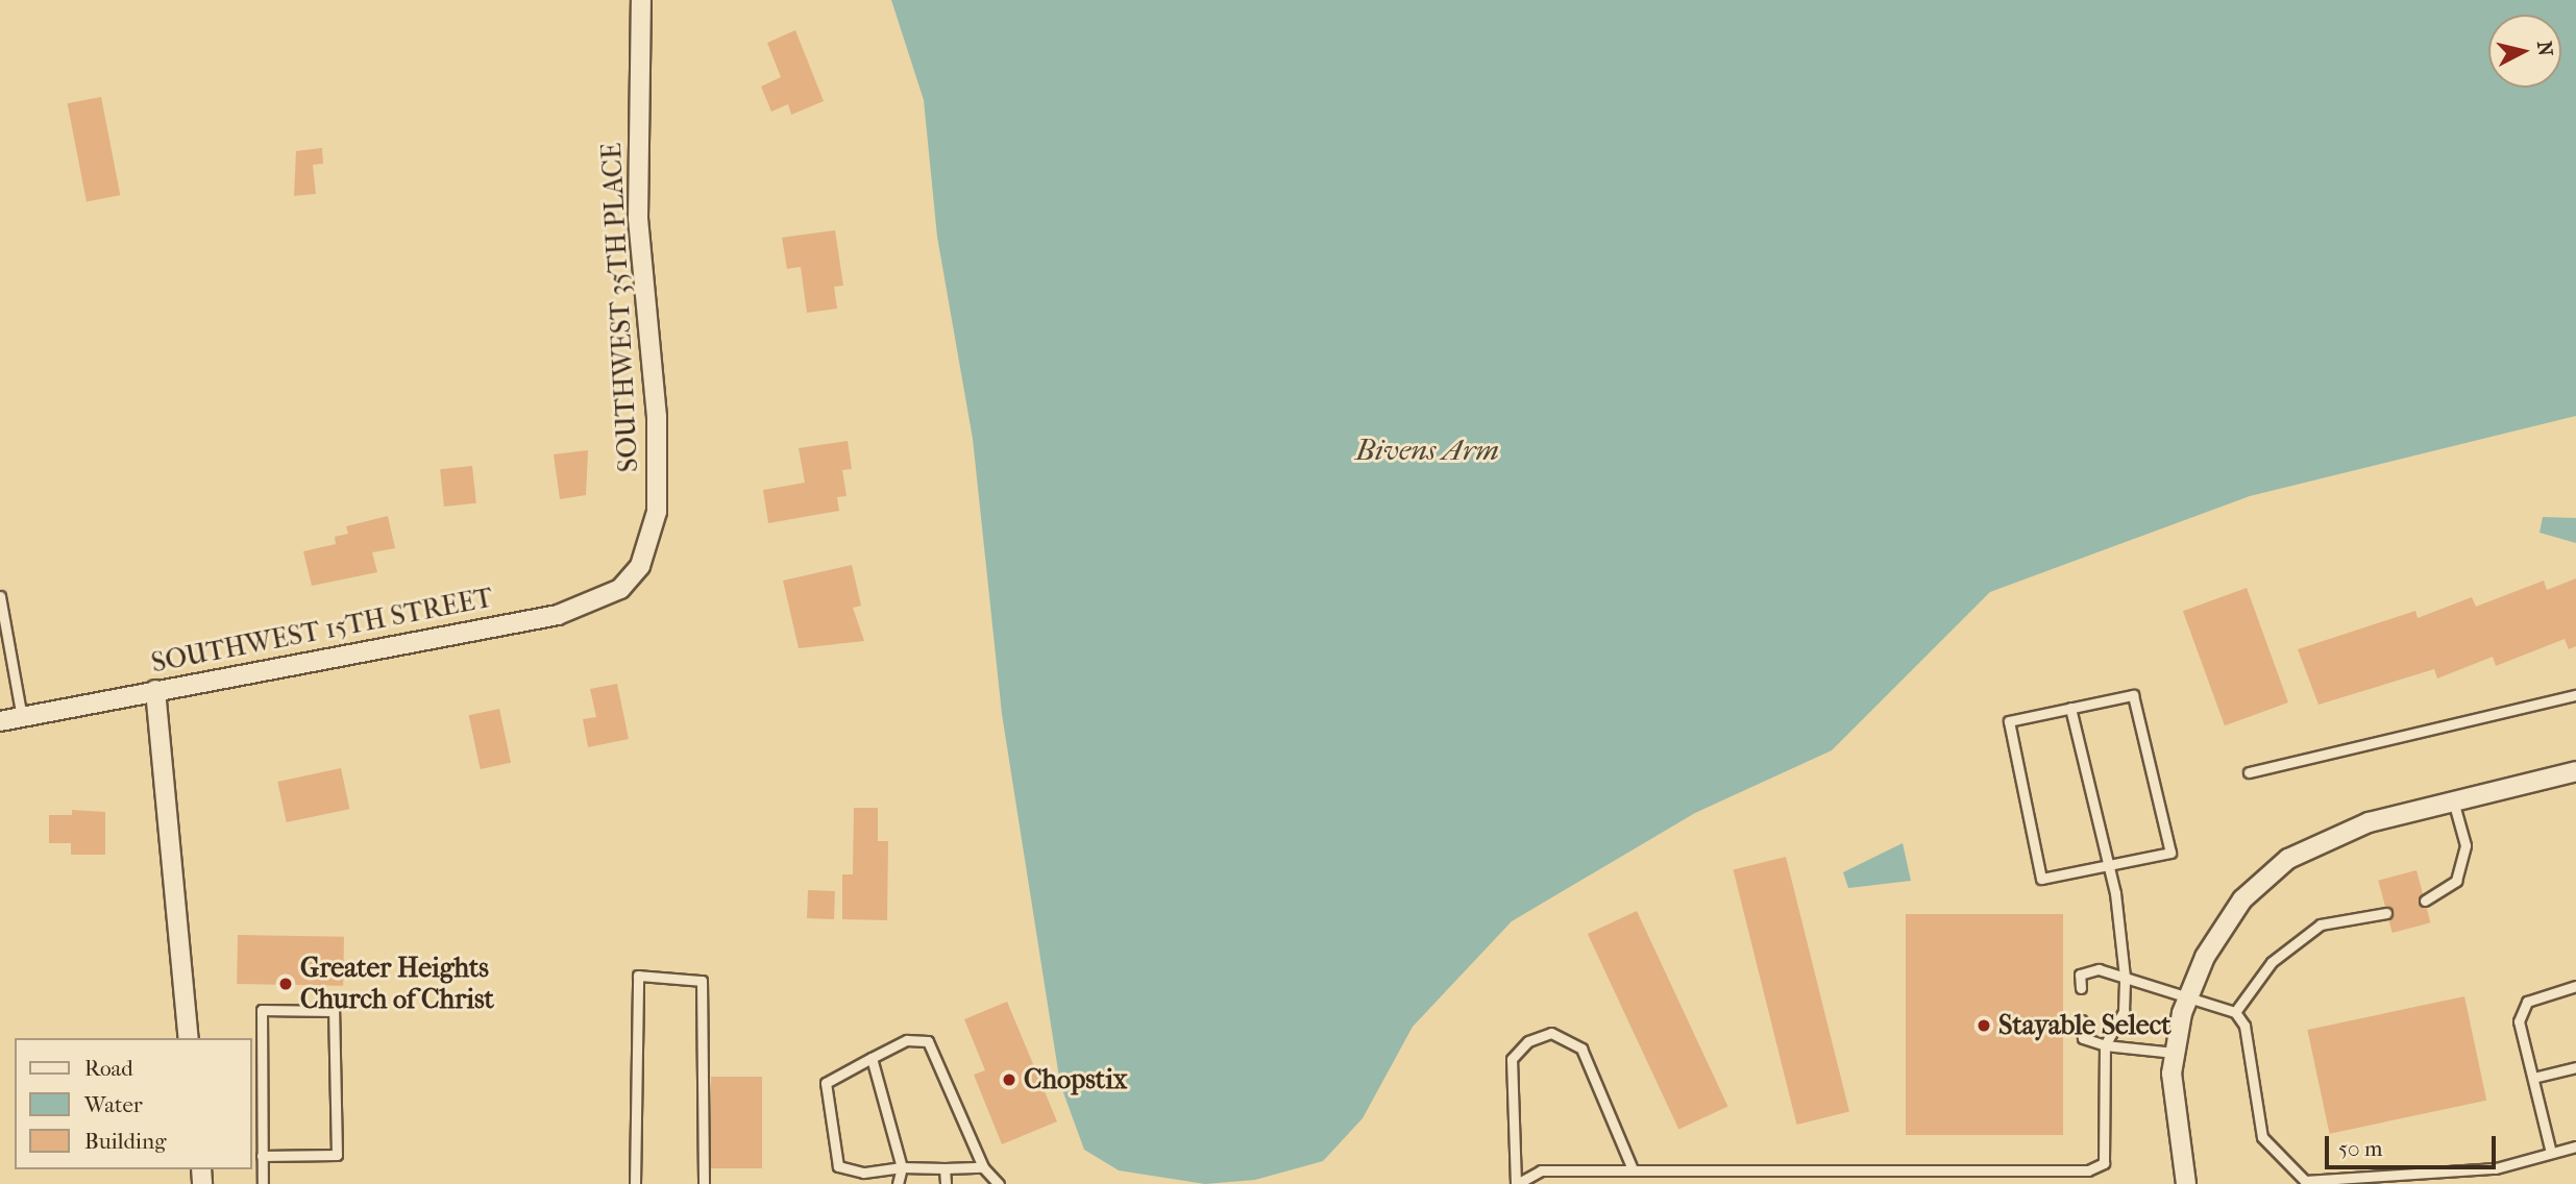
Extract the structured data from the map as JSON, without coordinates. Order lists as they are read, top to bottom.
{
  "streets": {
    "street": ["SOUTHWEST 35TH PLACE", "SOUTHWEST 15TH STREET"]
  },
  "crossings": [
    ["SOUTHWEST 35TH PLACE", "SOUTHWEST 15TH STREET"]
  ],
  "water": ["Bivens Arm"],
  "places": ["Greater Heights Church of Christ", "Stayable Select", "Chopstix"],
  "legend": ["Road", "Water", "Building"],
  "scale_bar": "50 m",
  "north": "right"
}
